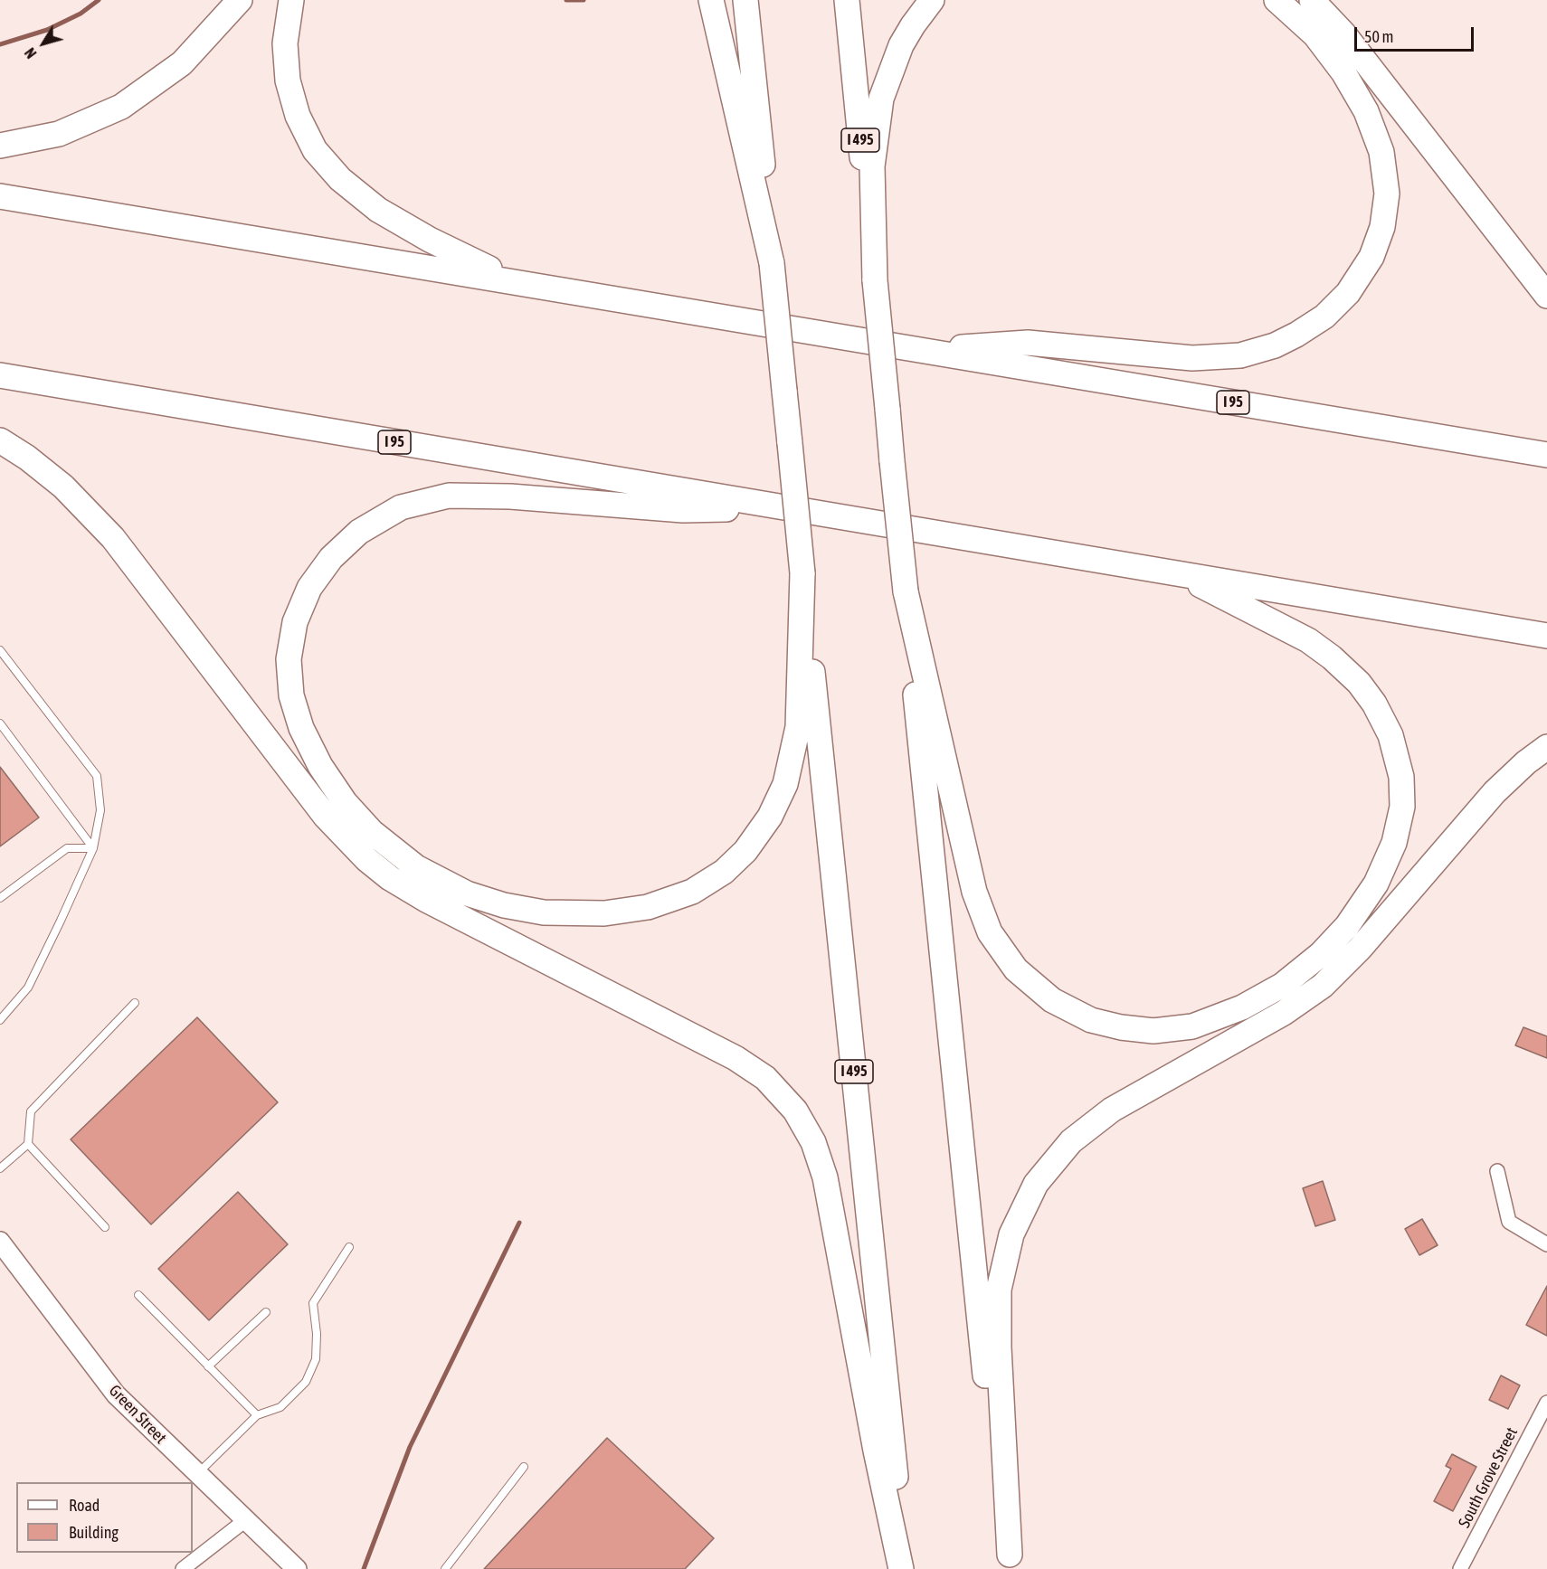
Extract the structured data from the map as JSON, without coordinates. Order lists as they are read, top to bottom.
{
  "streets": {
    "highway": ["I 495", "I 95"],
    "main road": ["Green Street"],
    "street": ["South Grove Street"]
  },
  "legend": ["Road", "Building"],
  "scale_bar": "50 m",
  "north": "bottom left"
}
